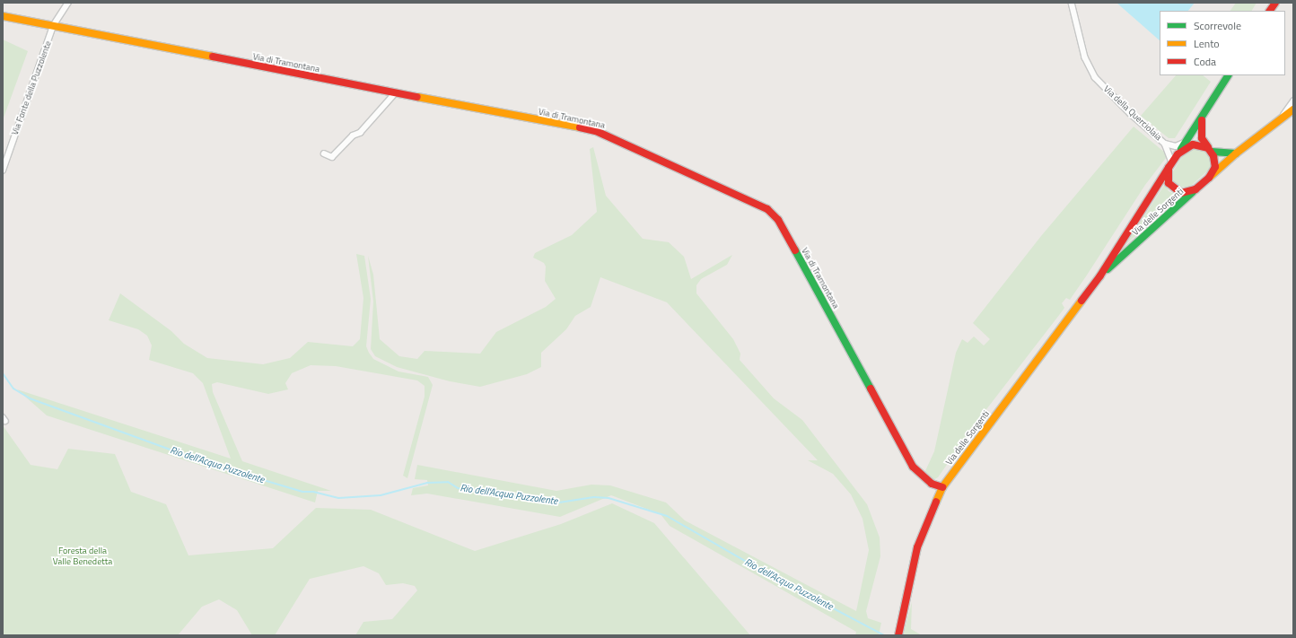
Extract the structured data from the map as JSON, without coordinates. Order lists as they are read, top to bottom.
{
  "streets": {
    "main road": ["Via di Tramontana", "Via delle Sorgenti"],
    "street": ["Via Fonte della Puzzolente", "Via della Querciolaia"]
  },
  "crossings": [
    ["Via di Tramontana", "Via Fonte della Puzzolente"],
    ["Via di Tramontana", "Via delle Sorgenti"],
    ["Via della Querciolaia", "Via delle Sorgenti"]
  ],
  "water": ["Rio dell'Acqua Puzzolente"],
  "parks": ["Foresta della Valle Benedetta"],
  "legend": ["Scorrevole", "Lento", "Coda"]
}
